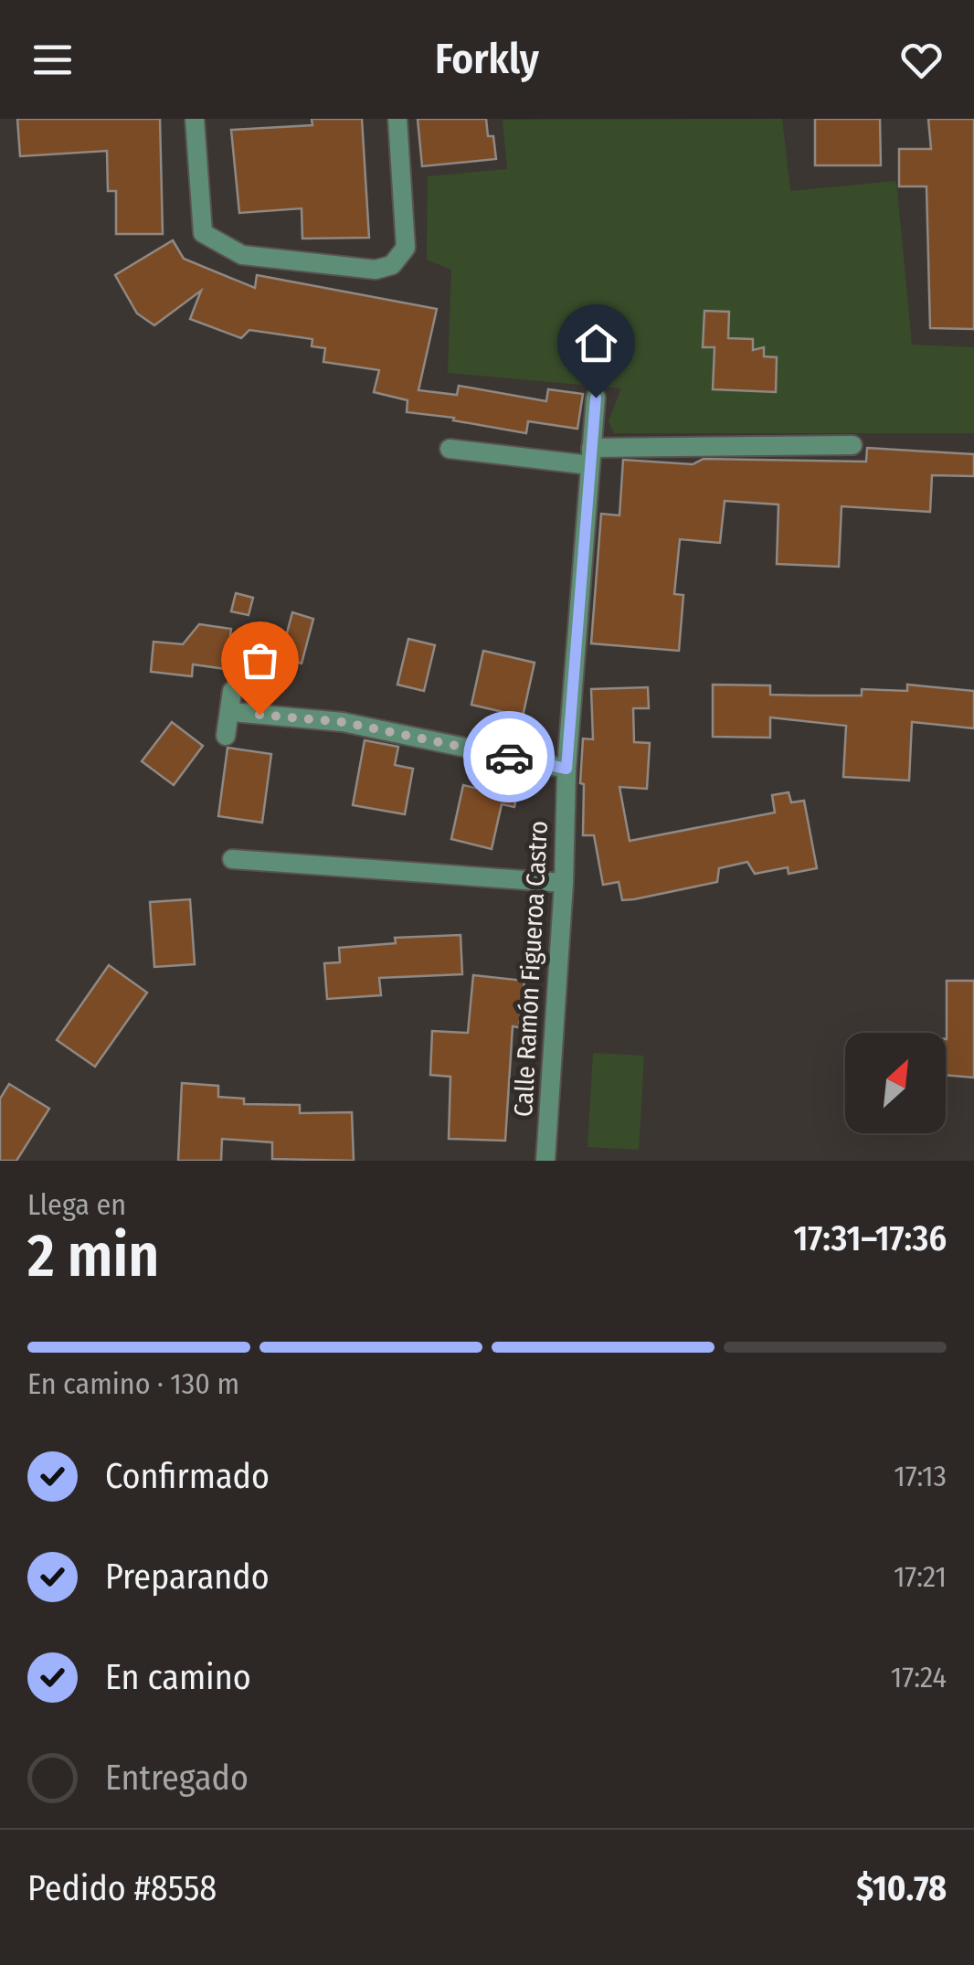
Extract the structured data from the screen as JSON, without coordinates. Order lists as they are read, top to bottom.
{
  "streets": {
    "street": ["Calle Ramón Figueroa Castro"]
  },
  "north": "top right",
  "page": {
    "header": "Forkly",
    "heading": ["2 min", "Llega en", "17:31–17:36"],
    "panel": ["Pedido #8558", "$10.78"],
    "bar": "En camino · 130 m",
    "list": [
      ["Confirmado", "17:13"],
      ["Preparando", "17:21"],
      ["En camino", "17:24"],
      "Entregado"
    ]
  }
}
